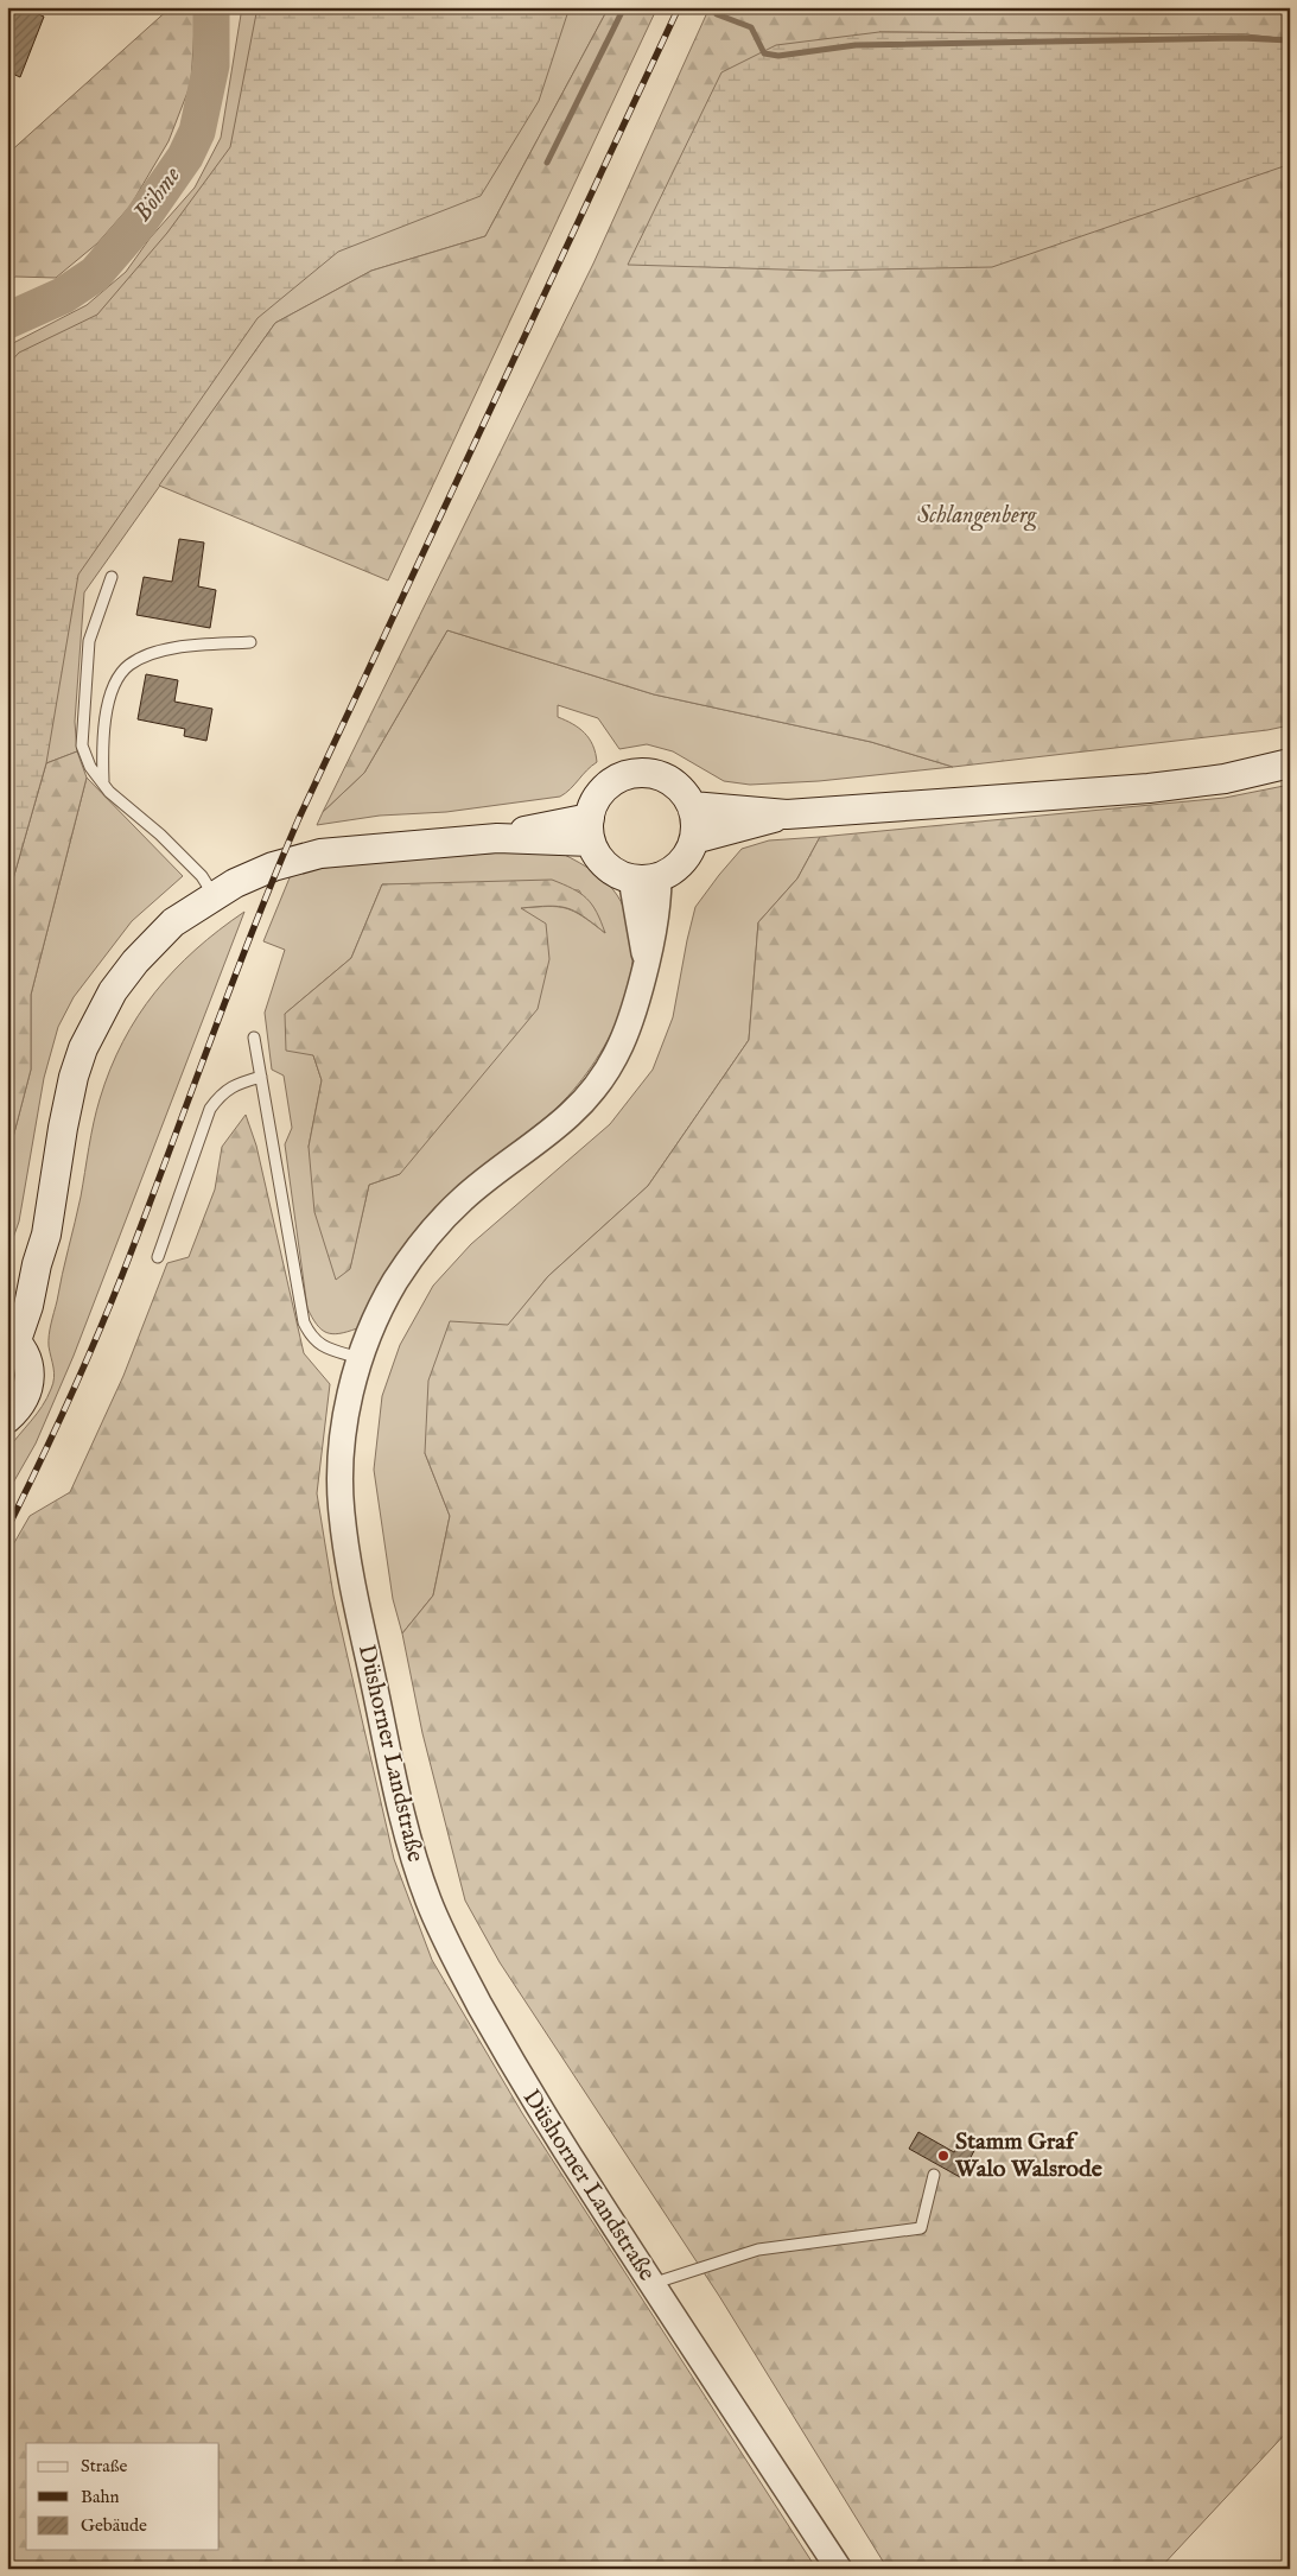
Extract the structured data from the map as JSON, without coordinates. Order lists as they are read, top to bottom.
{
  "streets": {
    "street": ["Düshorner Landstraße"]
  },
  "water": ["Böhme"],
  "parks": ["Schlangenberg"],
  "places": ["Stamm Graf Walo Walsrode"],
  "legend": ["Straße", "Bahn", "Gebäude"]
}
